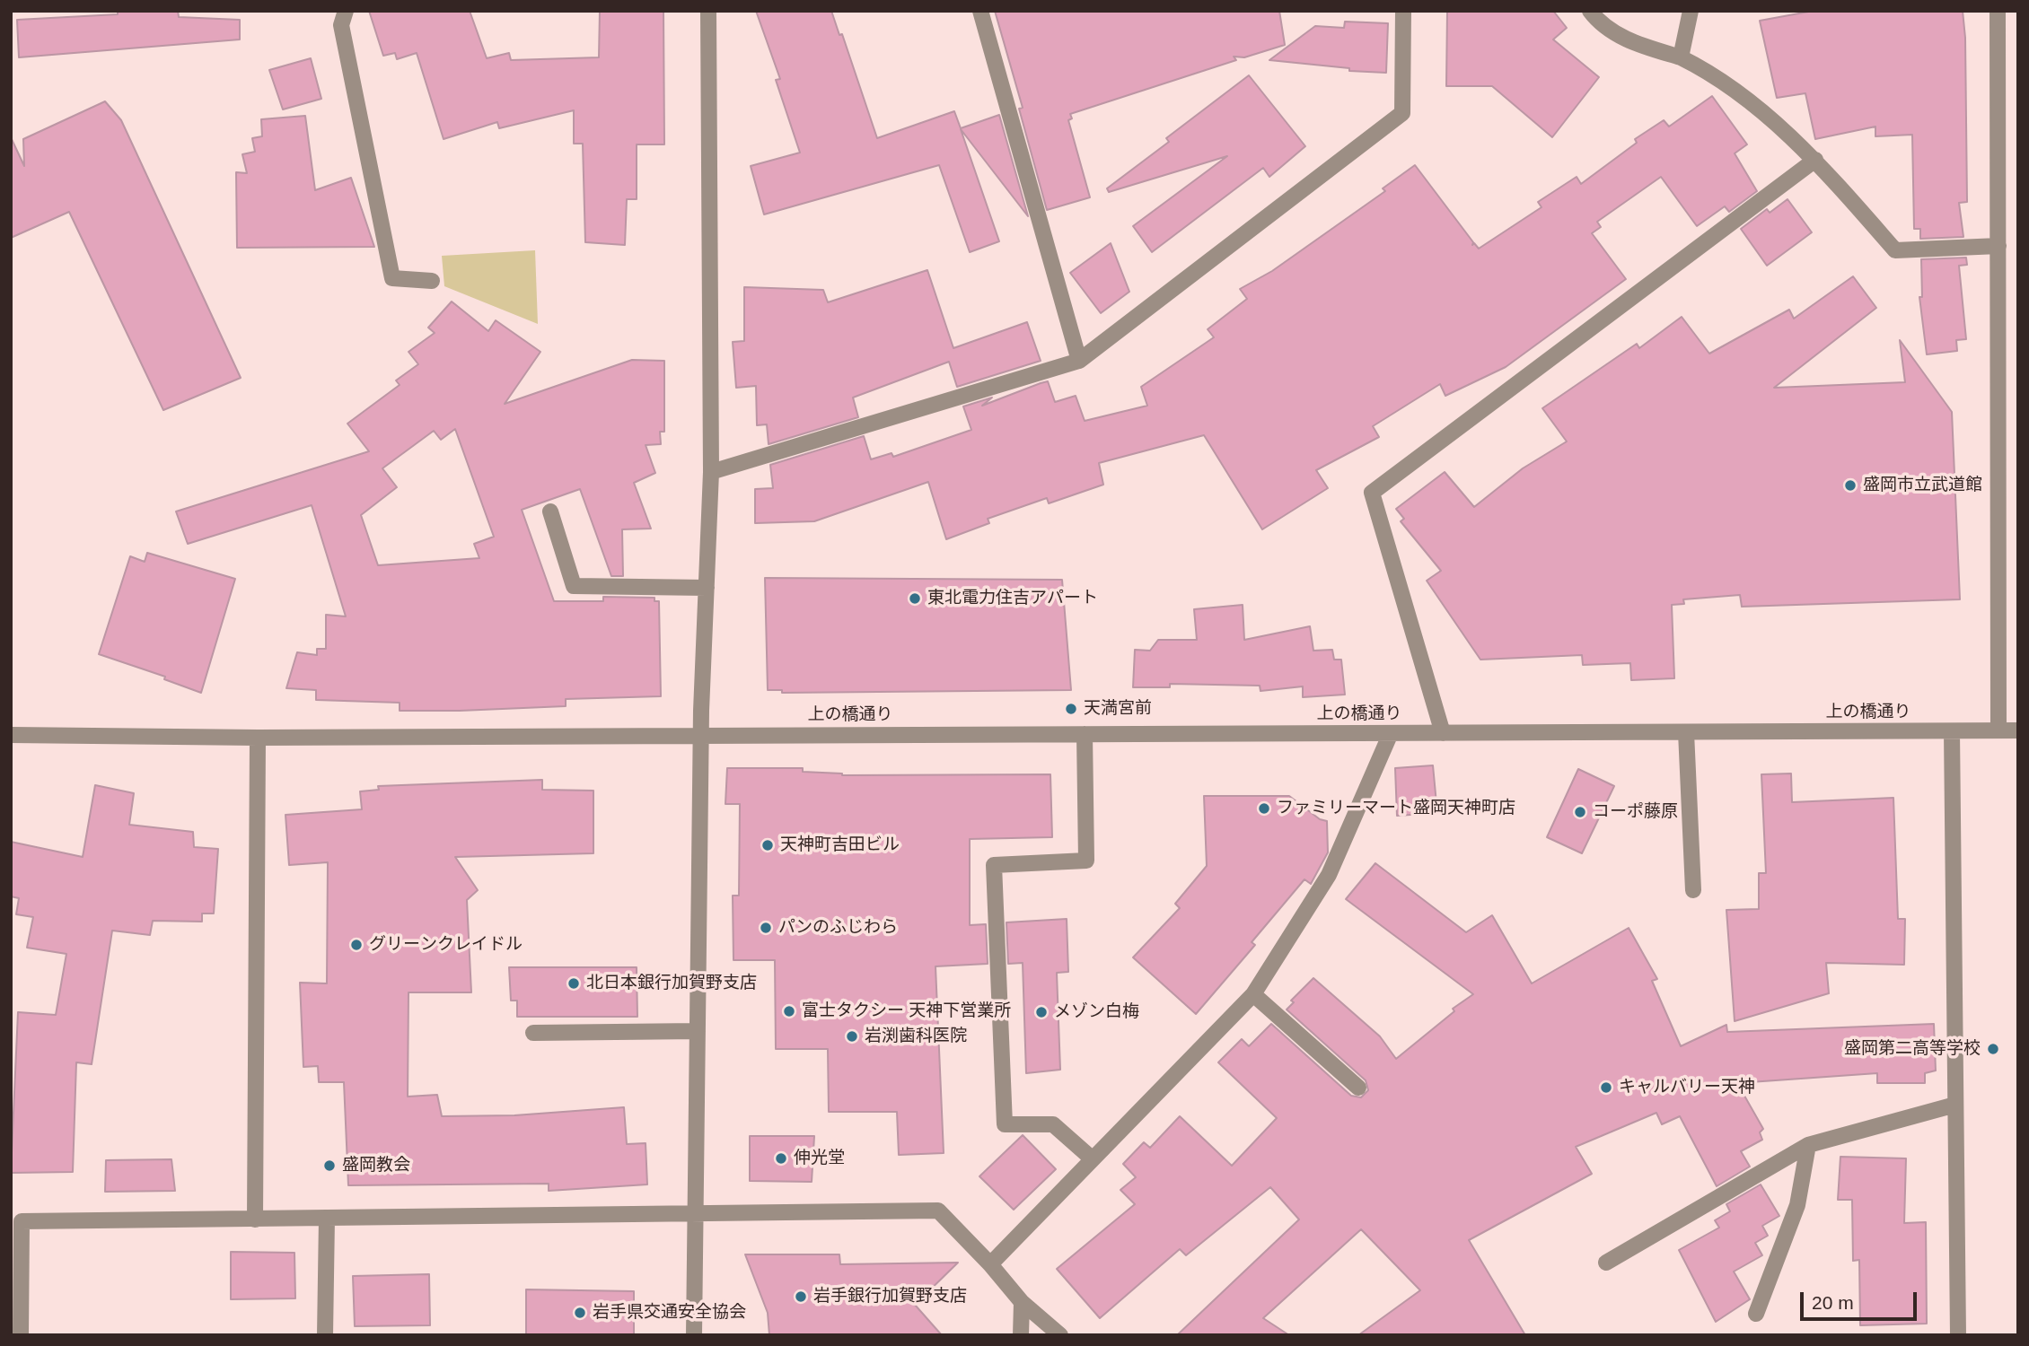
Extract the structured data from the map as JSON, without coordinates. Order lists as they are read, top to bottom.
{
  "streets": {
    "street": ["上の橋通り"]
  },
  "places": [
    "盛岡市立武道館",
    "東北電力住吉アパート",
    "天満宮前",
    "ファミリーマート盛岡天神町店",
    "コーポ藤原",
    "天神町吉田ビル",
    "パンのふじわら",
    "グリーンクレイドル",
    "北日本銀行加賀野支店",
    "富士タクシー 天神下営業所",
    "メゾン白梅",
    "岩渕歯科医院",
    "盛岡第二高等学校",
    "キャルバリー天神",
    "伸光堂",
    "盛岡教会",
    "岩手銀行加賀野支店",
    "岩手県交通安全協会"
  ],
  "scale_bar": "20 m"
}
